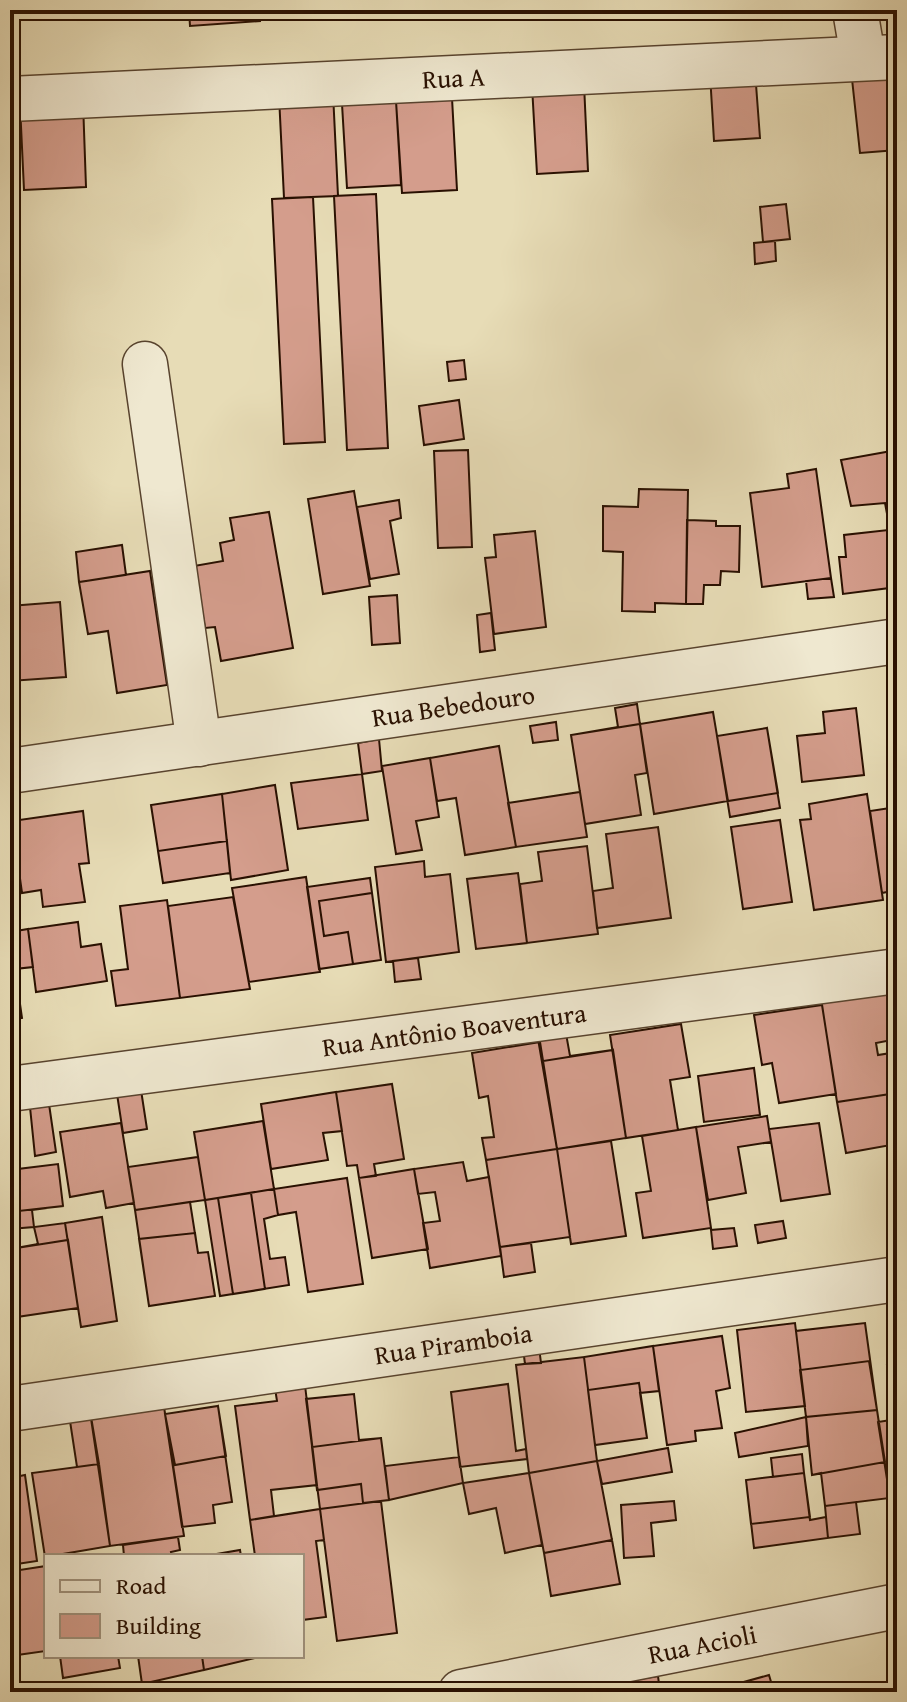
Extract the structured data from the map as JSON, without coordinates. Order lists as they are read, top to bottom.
{
  "streets": {
    "street": [
      "Rua A",
      "Rua Bebedouro",
      "Rua Antônio Boaventura",
      "Rua Piramboia",
      "Rua Acioli"
    ]
  },
  "legend": ["Road", "Building"]
}
